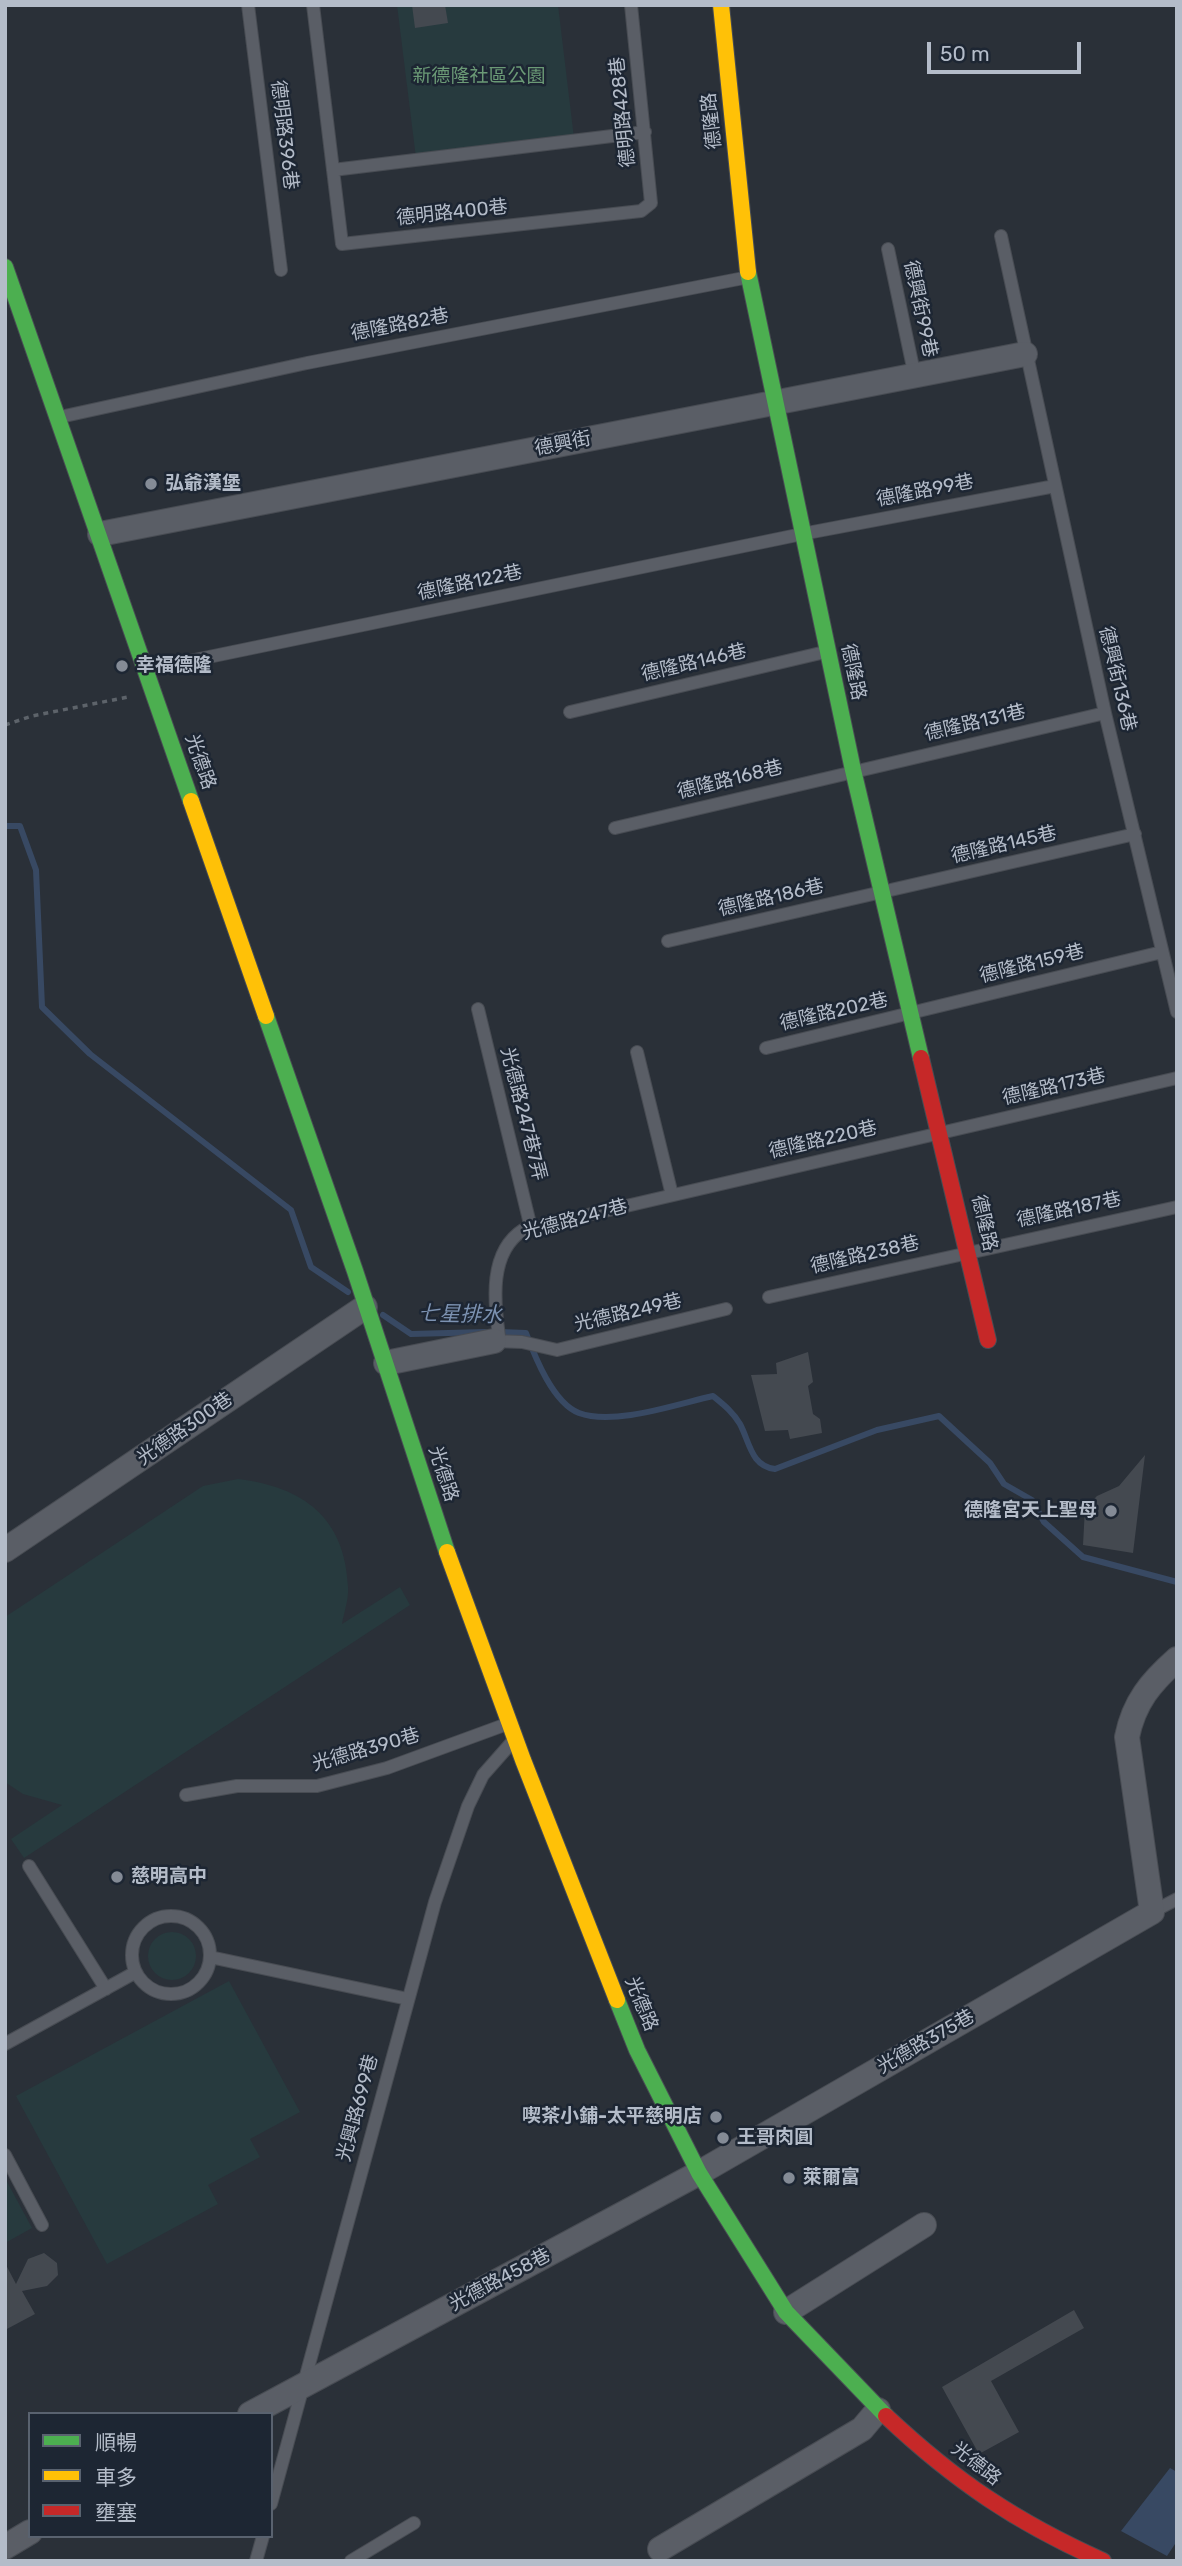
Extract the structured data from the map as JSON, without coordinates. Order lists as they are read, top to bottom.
{
  "streets": {
    "street": [
      "德隆路",
      "德興街",
      "光德路",
      "光德路300巷",
      "光德路375巷",
      "光德路458巷"
    ],
    "lane": [
      "德明路428巷",
      "德明路396巷",
      "德明路400巷",
      "德興街99巷",
      "德隆路82巷",
      "德隆路99巷",
      "德隆路122巷",
      "德隆路146巷",
      "德興街136巷",
      "德隆路131巷",
      "德隆路168巷",
      "德隆路145巷",
      "德隆路186巷",
      "德隆路159巷",
      "德隆路202巷",
      "德隆路173巷",
      "光德路247巷7弄",
      "德隆路220巷",
      "德隆路187巷",
      "光德路247巷",
      "德隆路238巷",
      "光德路249巷",
      "光德路390巷",
      "光興路699巷"
    ]
  },
  "crossings": [
    ["德明路428巷", "德明路400巷"],
    ["德隆路", "德隆路82巷"],
    ["德隆路", "德興街"],
    ["德隆路", "德隆路99巷"],
    ["德隆路", "德隆路122巷"],
    ["德隆路", "德隆路146巷"],
    ["德隆路", "德隆路131巷"],
    ["德隆路", "德隆路168巷"],
    ["德隆路", "德隆路145巷"],
    ["德隆路", "德隆路186巷"],
    ["德隆路", "德隆路159巷"],
    ["德隆路", "德隆路202巷"],
    ["德隆路", "德隆路173巷"],
    ["德隆路", "德隆路220巷"],
    ["德隆路", "德隆路187巷"],
    ["德隆路", "德隆路238巷"],
    ["德興街99巷", "德興街"],
    ["德隆路82巷", "光德路"],
    ["德興街", "德興街136巷"],
    ["德興街", "光德路"],
    ["德隆路99巷", "德隆路122巷"],
    ["德隆路99巷", "德興街136巷"],
    ["德隆路122巷", "光德路"],
    ["德興街136巷", "德隆路131巷"],
    ["德興街136巷", "德隆路145巷"],
    ["德興街136巷", "德隆路159巷"],
    ["德隆路131巷", "德隆路168巷"],
    ["光德路", "光德路300巷"],
    ["光德路", "光德路390巷"],
    ["光德路", "光德路375巷"],
    ["光德路", "光興路699巷"],
    ["光德路", "光德路458巷"],
    ["德隆路145巷", "德隆路186巷"],
    ["德隆路159巷", "德隆路202巷"],
    ["德隆路173巷", "德隆路220巷"],
    ["光德路247巷7弄", "光德路247巷"],
    ["德隆路220巷", "光德路247巷"],
    ["德隆路187巷", "德隆路238巷"],
    ["光德路247巷", "光德路249巷"],
    ["光德路375巷", "光德路458巷"],
    ["光興路699巷", "光德路458巷"]
  ],
  "water": ["七星排水"],
  "parks": ["新德隆社區公園"],
  "places": [
    "弘爺漢堡",
    "幸福德隆",
    "德隆宮天上聖母",
    "慈明高中",
    "喫茶小鋪-太平慈明店",
    "王哥肉圓",
    "萊爾富"
  ],
  "legend": ["順暢", "車多", "壅塞"],
  "scale_bar": "50 m"
}
